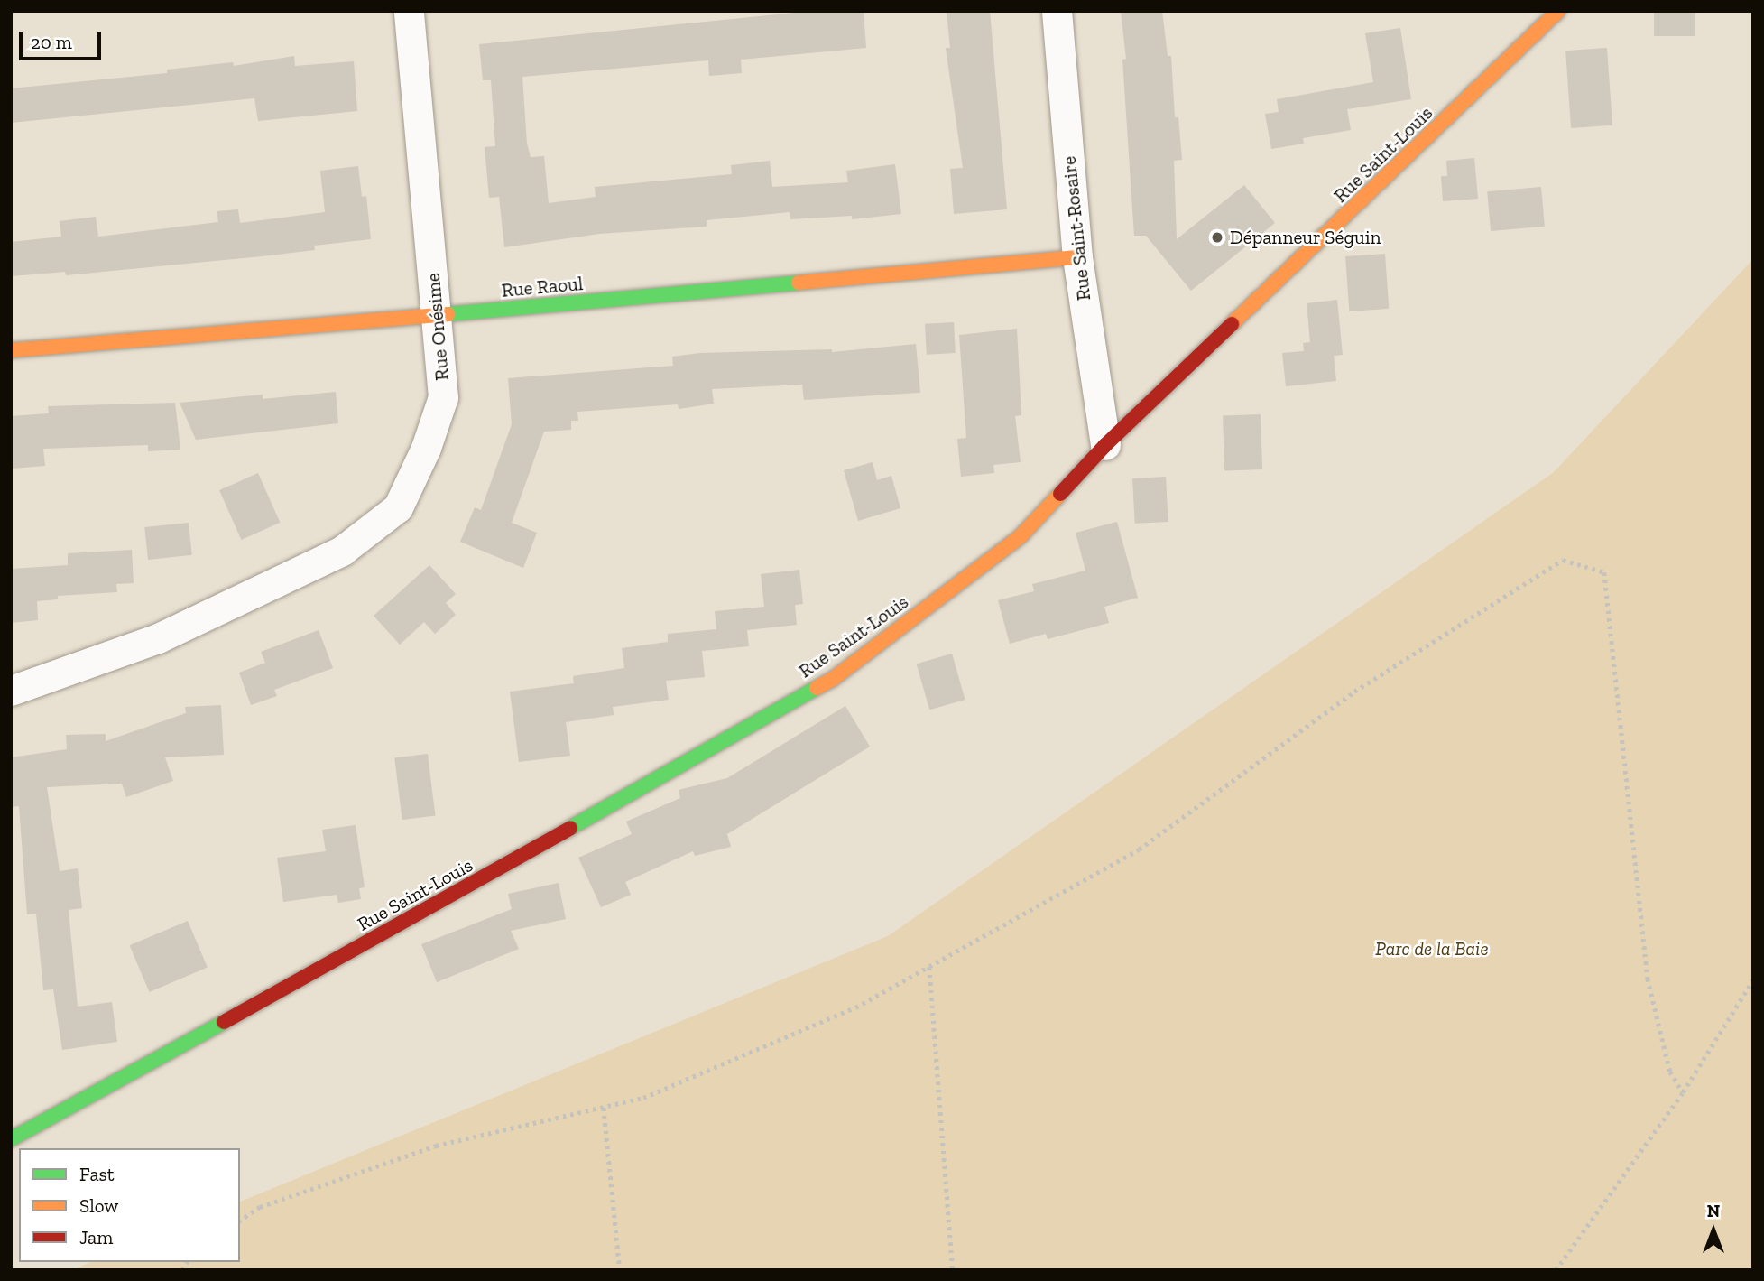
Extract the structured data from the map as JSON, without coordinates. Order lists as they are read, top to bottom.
{
  "streets": {
    "street": [
      "Rue Saint-Louis",
      "Rue Saint-Rosaire",
      "Rue Raoul",
      "Rue Onésime"
    ]
  },
  "crossings": [
    ["Rue Saint-Louis", "Rue Saint-Rosaire"],
    ["Rue Saint-Rosaire", "Rue Raoul"],
    ["Rue Raoul", "Rue Onésime"]
  ],
  "parks": ["Parc de la Baie"],
  "places": ["Dépanneur Séguin"],
  "legend": ["Fast", "Slow", "Jam"],
  "scale_bar": "20 m",
  "north": "top"
}
